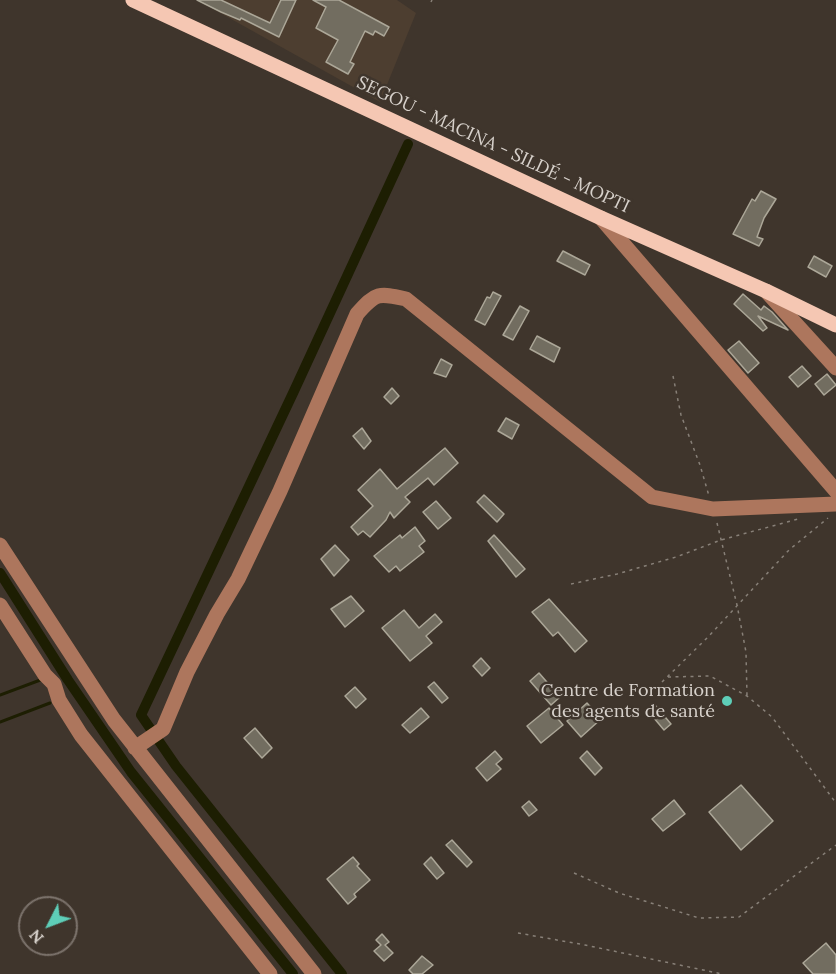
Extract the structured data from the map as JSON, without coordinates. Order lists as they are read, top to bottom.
{
  "streets": {
    "main road": ["SEGOU - MACINA - SILDÉ - MOPTI"]
  },
  "places": ["Centre de Formation des agents de santé"],
  "north": "bottom left"
}
